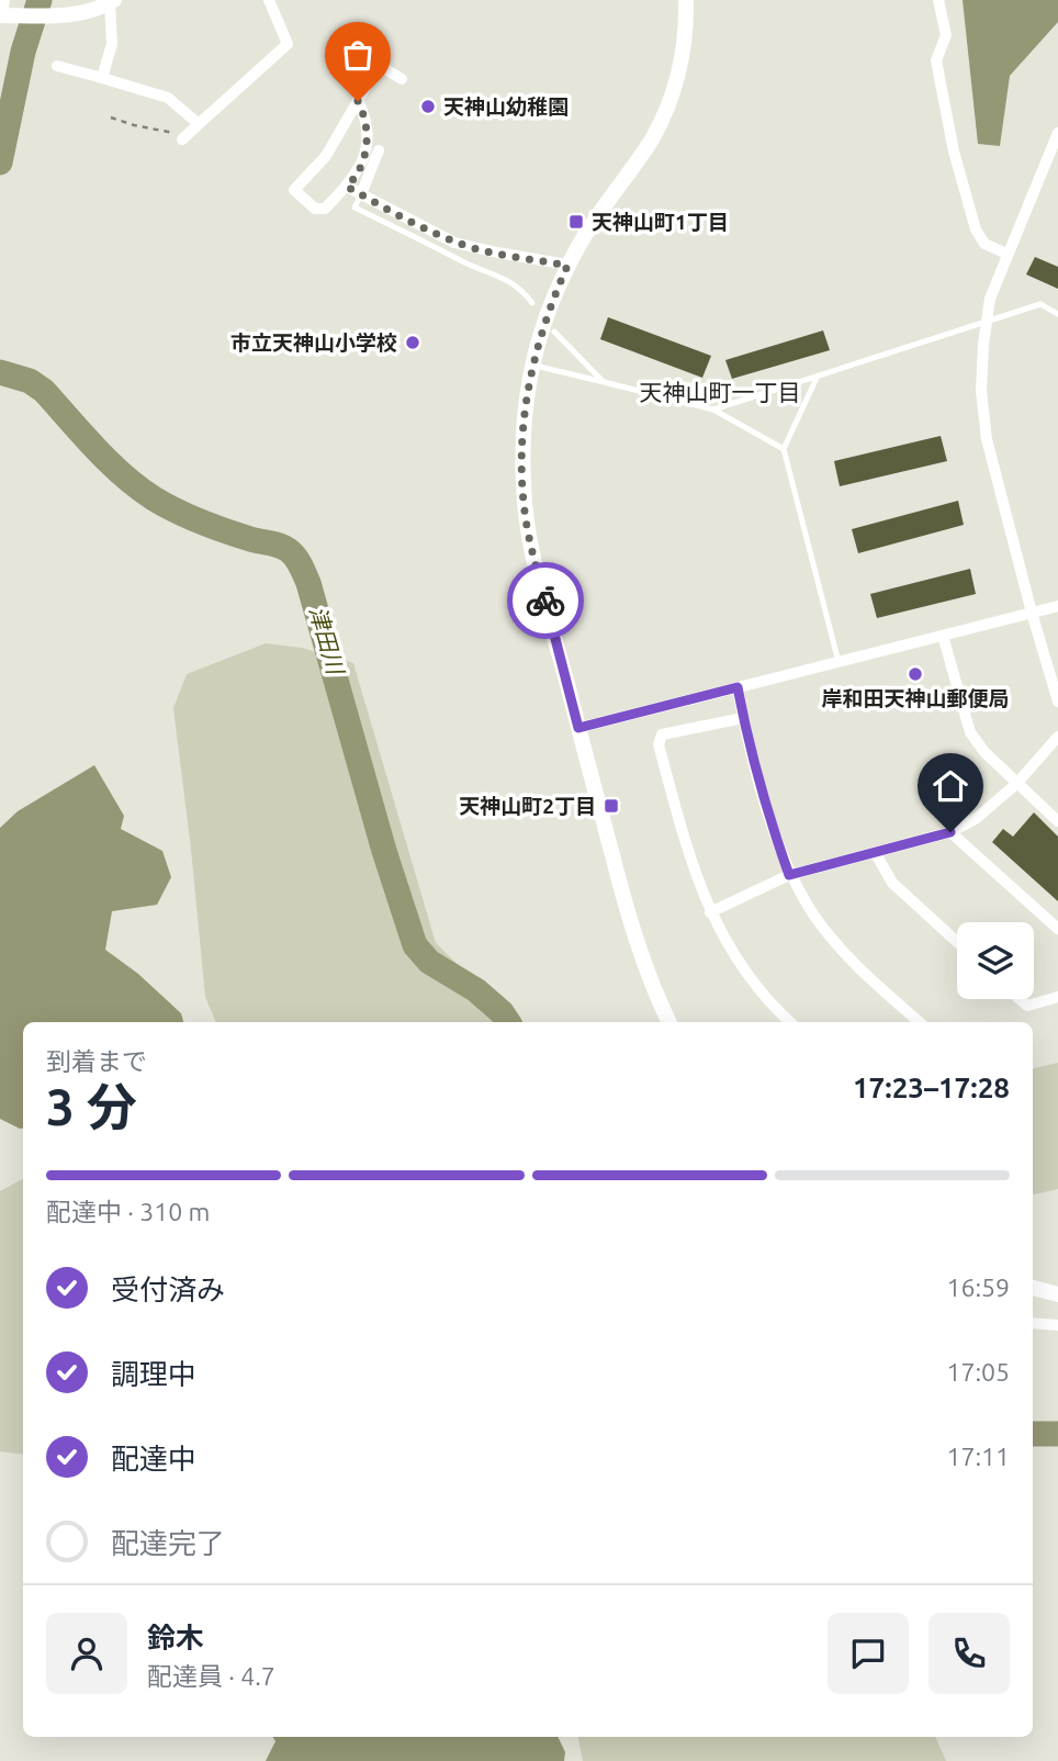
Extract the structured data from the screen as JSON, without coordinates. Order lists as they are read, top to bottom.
{
  "districts": ["天神山町一丁目"],
  "water": ["津田川"],
  "places": {
    "other": ["天神山幼稚園", "市立天神山小学校", "岸和田天神山郵便局"],
    "transit": ["天神山町1丁目", "天神山町2丁目"]
  },
  "page": {
    "heading": ["3 分", "到着まで", "17:23–17:28"],
    "panel": ["鈴木", "配達員 · 4.7"],
    "bar": "配達中 · 310 m",
    "list": [
      ["受付済み", "16:59"],
      ["調理中", "17:05"],
      ["配達中", "17:11"],
      "配達完了"
    ]
  }
}
